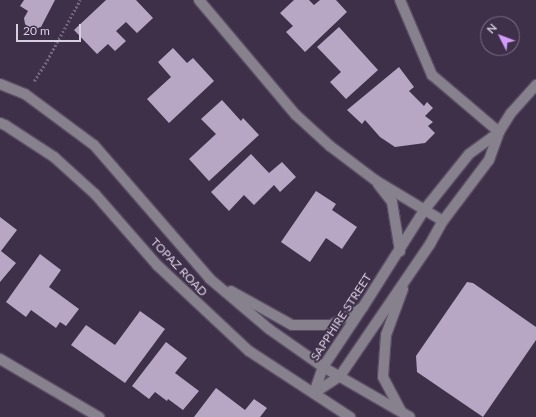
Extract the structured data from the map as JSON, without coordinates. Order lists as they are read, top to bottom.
{
  "streets": {
    "street": ["TOPAZ ROAD", "SAPPHIRE STREET"]
  },
  "crossings": [
    ["TOPAZ ROAD", "SAPPHIRE STREET"]
  ],
  "scale_bar": "20 m",
  "north": "top left"
}
